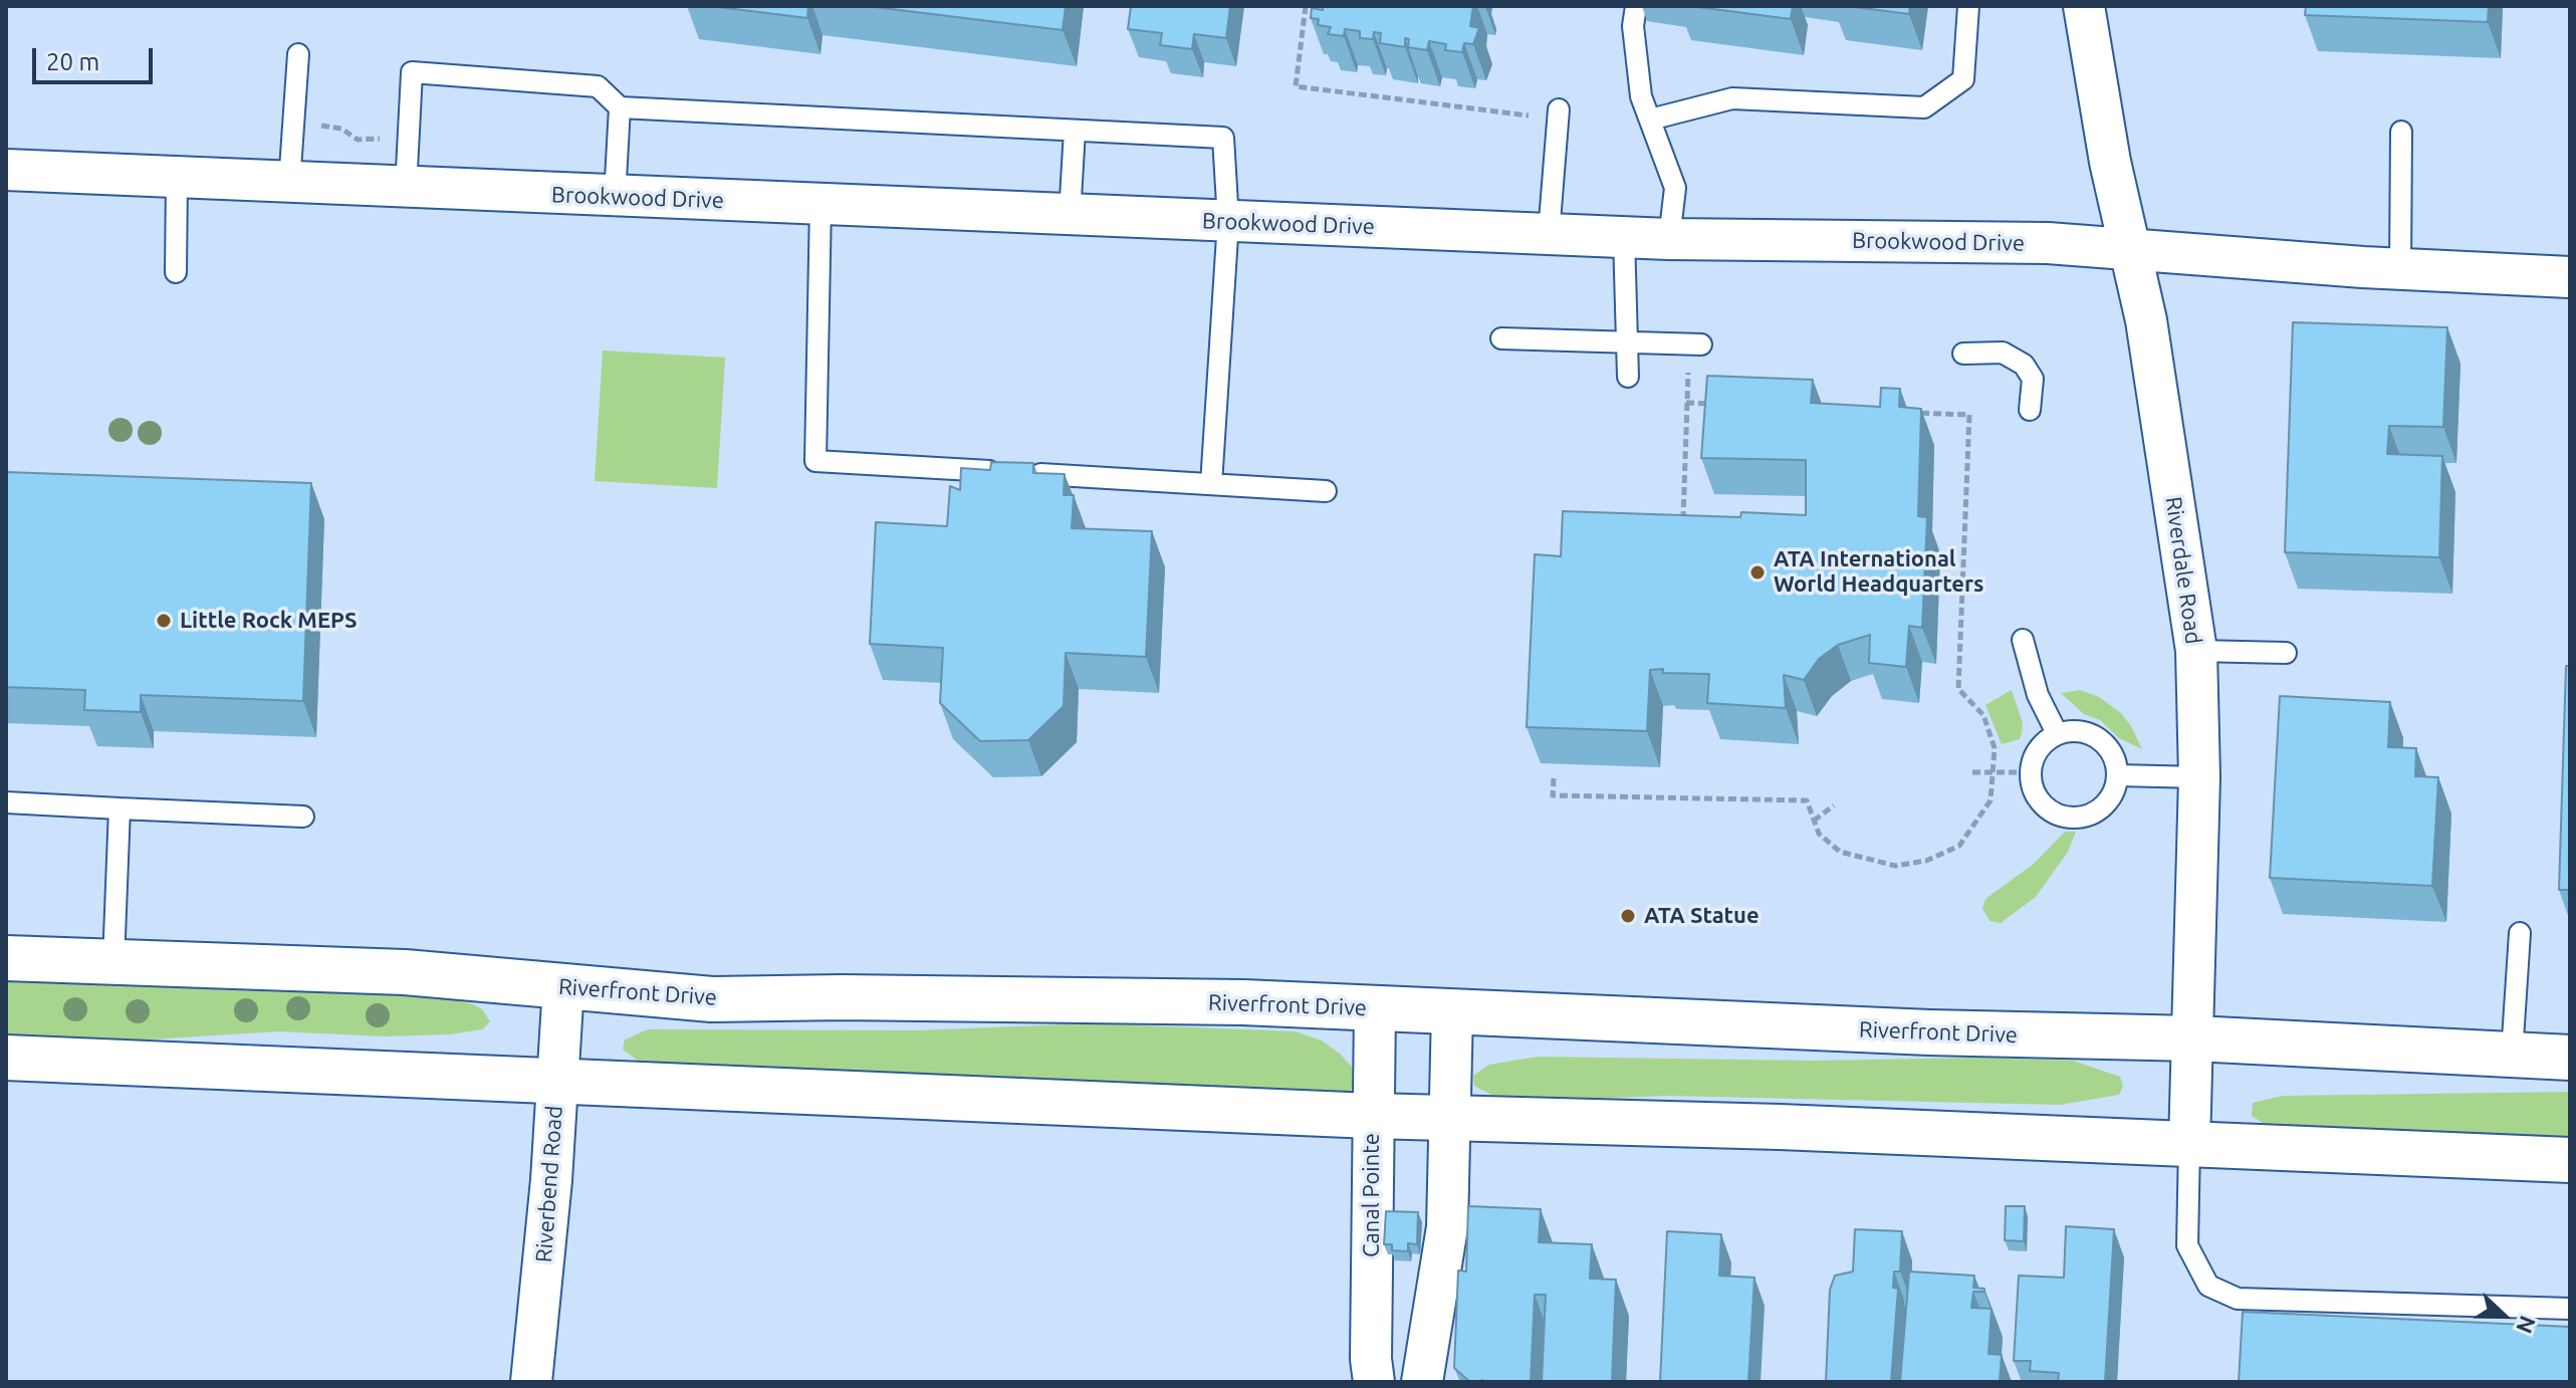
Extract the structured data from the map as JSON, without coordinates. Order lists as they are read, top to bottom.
{
  "streets": {
    "street": [
      "Brookwood Drive",
      "Riverdale Road",
      "Riverfront Drive",
      "Riverbend Road",
      "Canal Pointe"
    ]
  },
  "crossings": [
    ["Brookwood Drive", "Riverdale Road"],
    ["Riverdale Road", "Riverfront Drive"],
    ["Riverfront Drive", "Riverbend Road"],
    ["Riverfront Drive", "Canal Pointe"]
  ],
  "places": ["ATA International World Headquarters", "Little Rock MEPS", "ATA Statue"],
  "scale_bar": "20 m",
  "north": "right"
}
